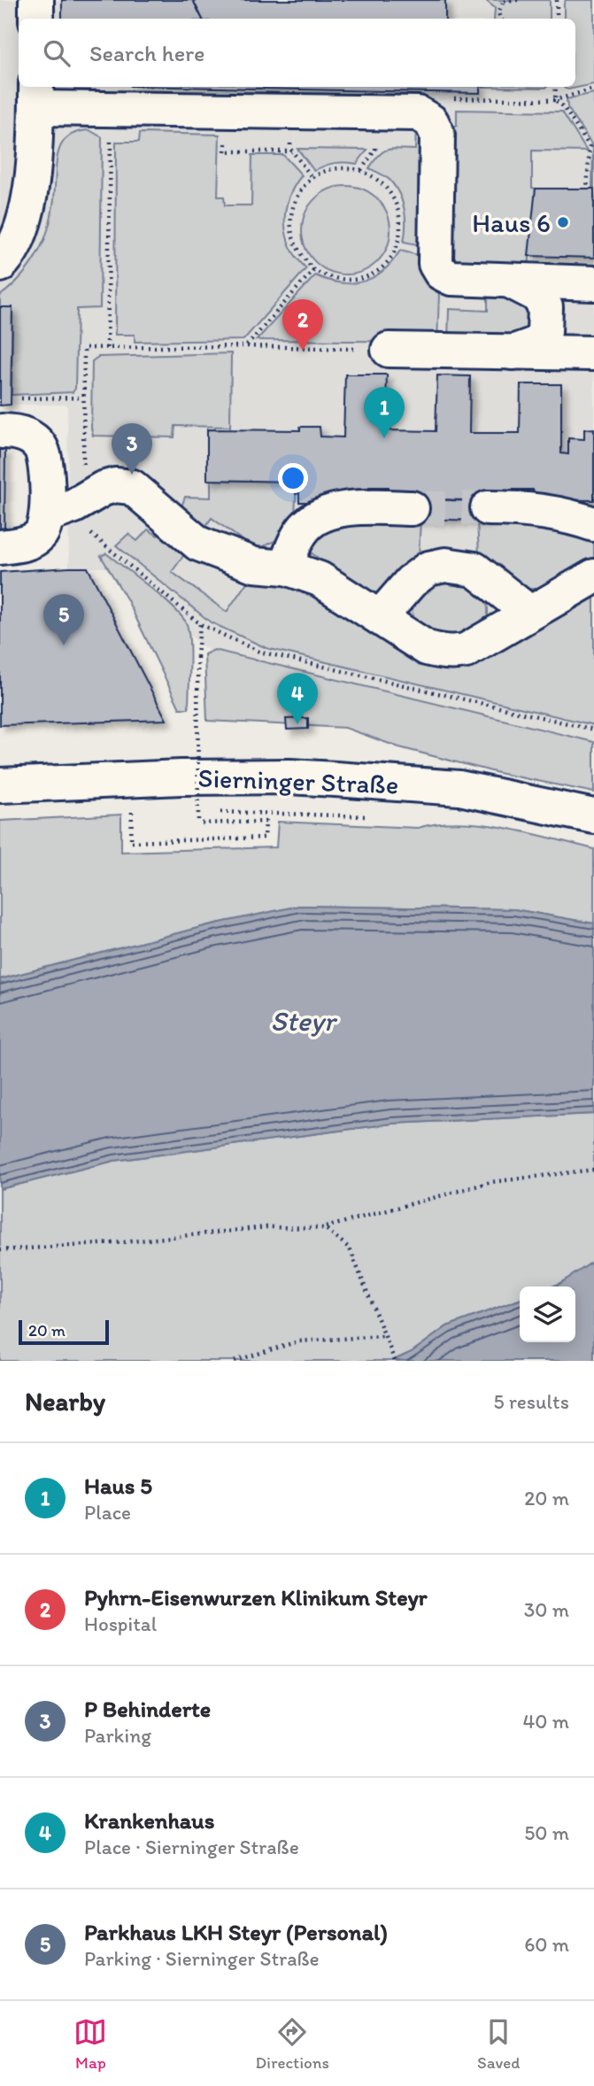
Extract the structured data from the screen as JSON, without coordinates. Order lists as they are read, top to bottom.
{
  "streets": {
    "main road": ["Sierninger Straße"]
  },
  "water": ["Steyr"],
  "places": ["Haus 6"],
  "scale_bar": "20 m",
  "page": {
    "search": "Search here",
    "pins": [
      "2",
      "1",
      "3",
      "5",
      "4"
    ],
    "scale": "20 m",
    "heading": ["Nearby", "5 results"],
    "list": [
      {
        "mark": "1",
        "name": "Haus 5",
        "note": "Place",
        "value": "20 m"
      },
      {
        "mark": "2",
        "name": "Pyhrn-Eisenwurzen Klinikum Steyr",
        "note": "Hospital",
        "value": "30 m"
      },
      {
        "mark": "3",
        "name": "P Behinderte",
        "note": "Parking",
        "value": "40 m"
      },
      {
        "mark": "4",
        "name": "Krankenhaus",
        "note": "Place · Sierninger Straße",
        "value": "50 m"
      },
      {
        "mark": "5",
        "name": "Parkhaus LKH Steyr (Personal)",
        "note": "Parking · Sierninger Straße",
        "value": "60 m"
      }
    ],
    "nav": ["Map", "Directions", "Saved"]
  }
}
